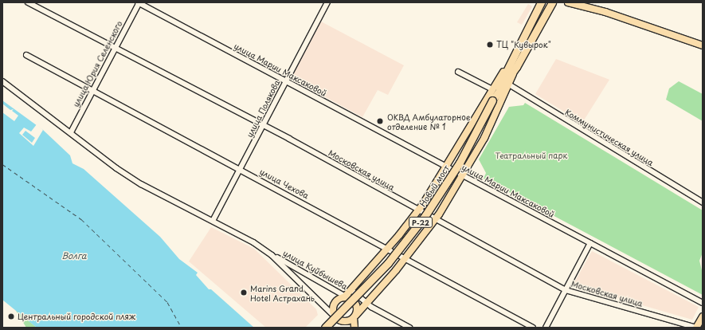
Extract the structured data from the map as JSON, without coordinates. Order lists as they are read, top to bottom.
{
  "streets": {
    "highway": ["Новый мост", "Р-22"],
    "street": [
      "улица Юрия Селенского",
      "улица Марии Максаковой",
      "улица Полякова",
      "Коммунистическая улица",
      "Московская улица",
      "улица Чехова",
      "улица Куйбышева"
    ]
  },
  "crossings": [
    ["улица Юрия Селенского", "улица Марии Максаковой"],
    ["улица Юрия Селенского", "Московская улица"],
    ["улица Юрия Селенского", "улица Чехова"],
    ["улица Марии Максаковой", "улица Полякова"],
    ["улица Полякова", "Московская улица"],
    ["улица Полякова", "улица Чехова"]
  ],
  "water": ["Волга"],
  "parks": ["Театральный парк"],
  "places": [
    "ТЦ \"Кувырок\"",
    "ОКВД Амбулаторное отделение № 1",
    "Marins Grand Hotel Астрахань",
    "Центральный городской пляж"
  ]
}
